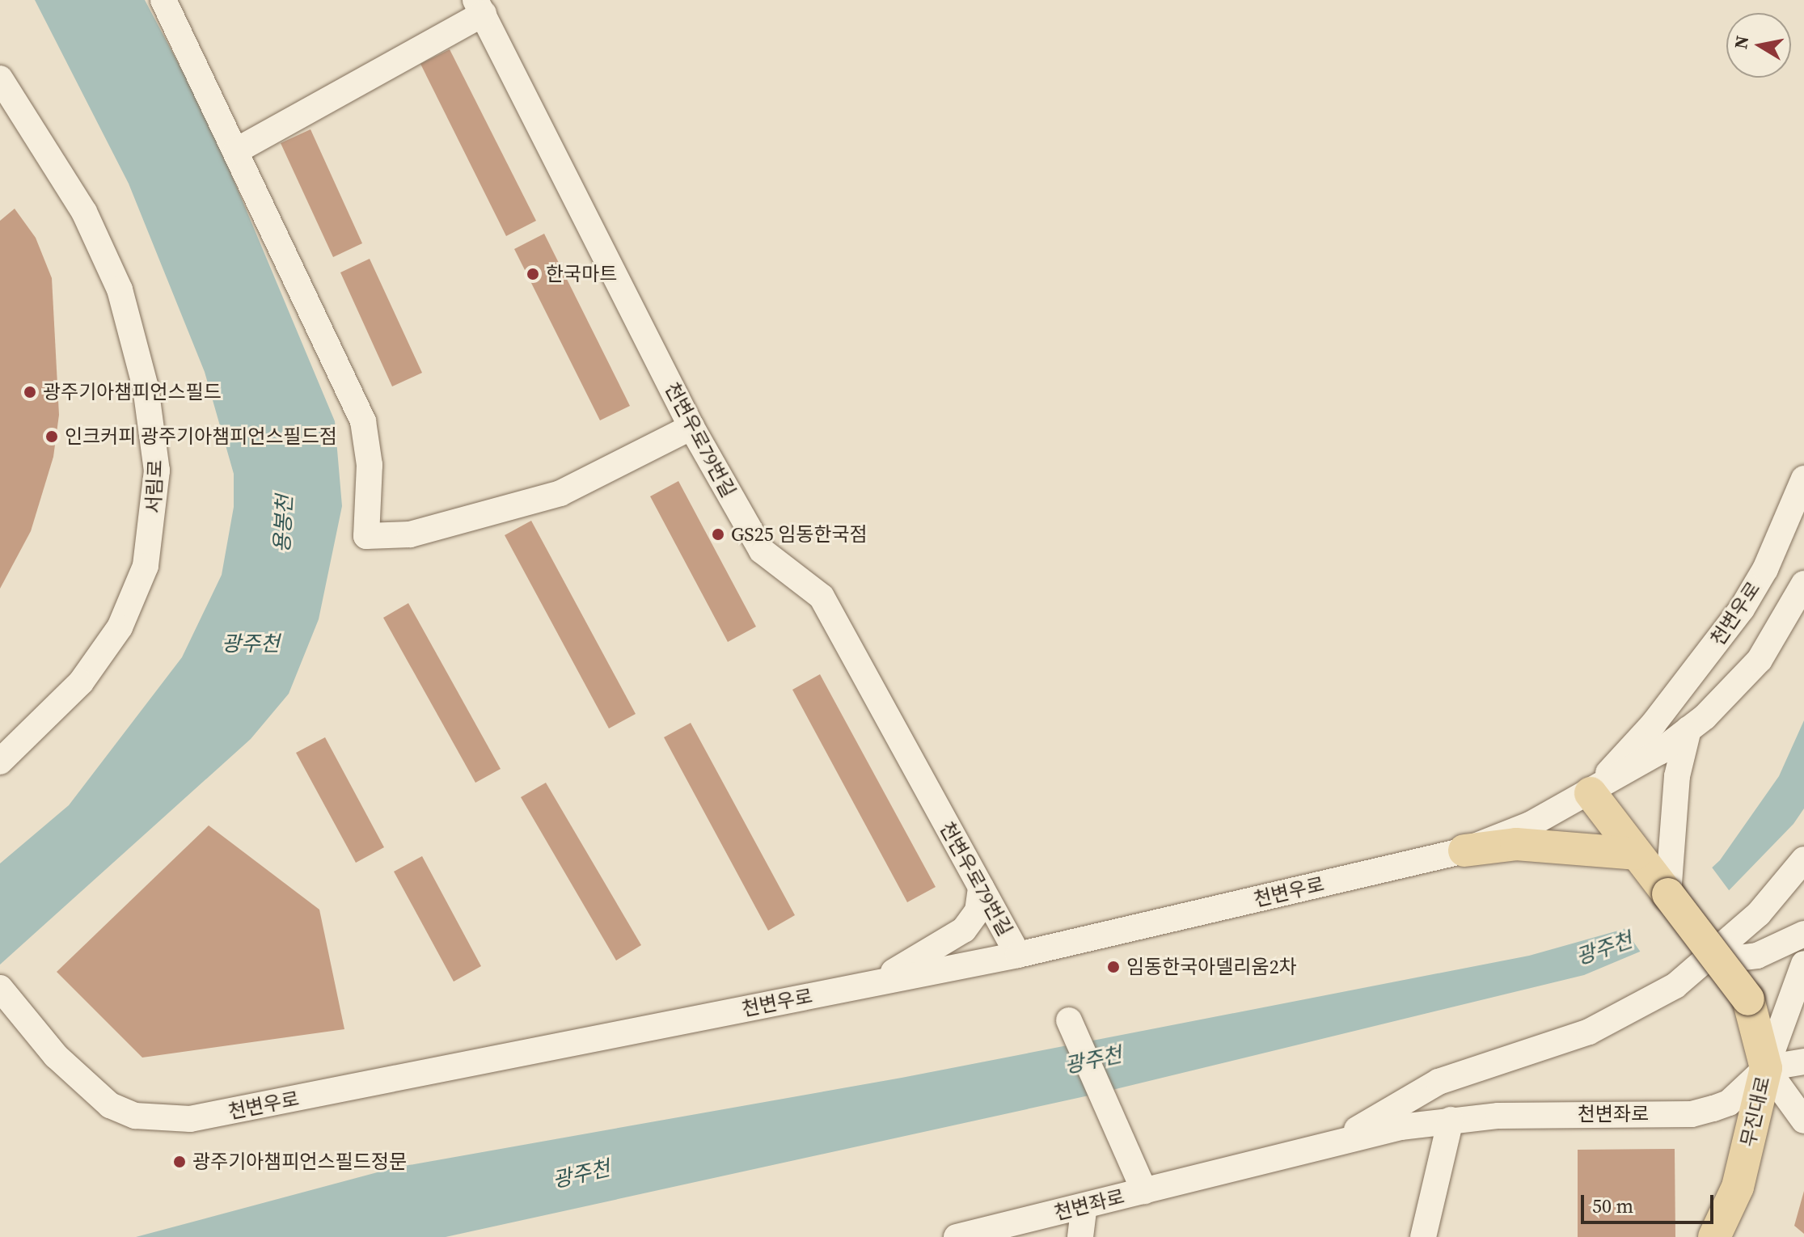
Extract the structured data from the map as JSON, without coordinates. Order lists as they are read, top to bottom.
{
  "streets": {
    "main road": ["무진대로"],
    "street": [
      "천변우로79번길",
      "서림로",
      "천변우로",
      "천변좌로"
    ]
  },
  "crossings": [
    ["천변우로79번길", "천변우로"],
    ["무진대로", "천변좌로"]
  ],
  "water": ["용봉천", "광주천"],
  "places": [
    "한국마트",
    "광주기아챔피언스필드",
    "인크커피 광주기아챔피언스필드점",
    "GS25 임동한국점",
    "임동한국아델리움2차",
    "광주기아챔피언스필드정문"
  ],
  "scale_bar": "50 m",
  "north": "left"
}
